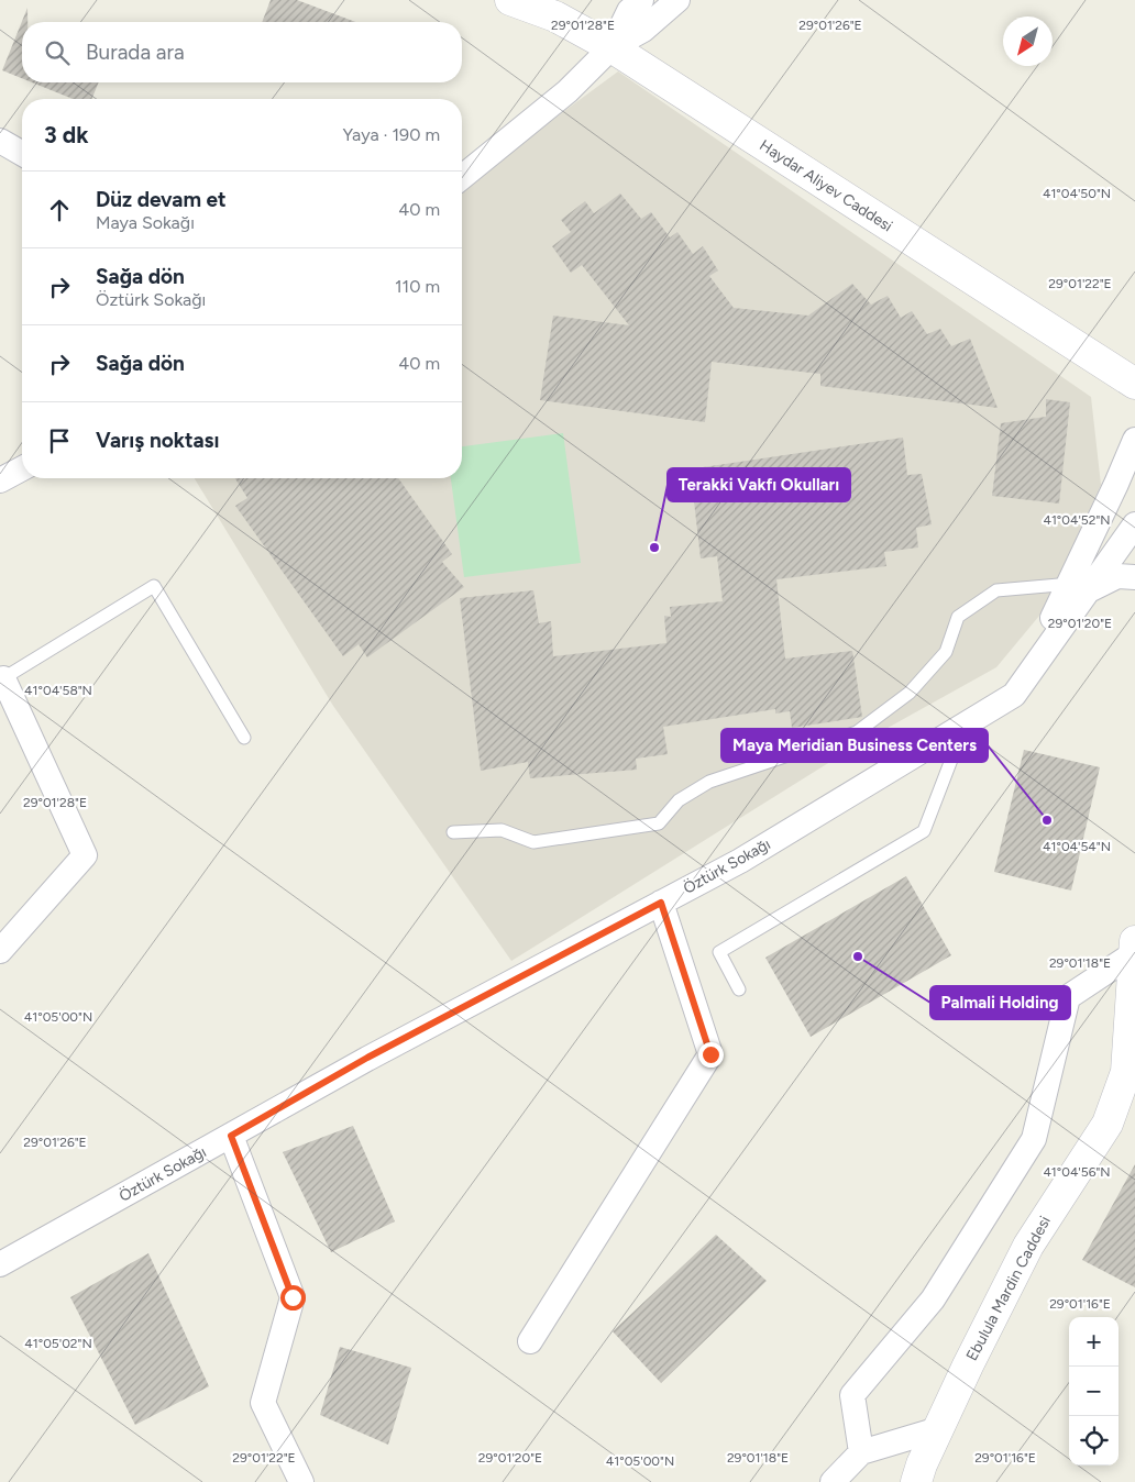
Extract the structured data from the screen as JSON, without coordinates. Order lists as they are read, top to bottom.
{
  "streets": {
    "street": ["Haydar Aliyev Caddesi", "Öztürk Sokağı", "Ebulula Mardin Caddesi"]
  },
  "places": ["Terakki Vakfı Okulları", "Maya Meridian Business Centers", "Palmali Holding"],
  "north": "bottom left",
  "page": {
    "search": "Burada ara",
    "heading": ["3 dk", "Yaya · 190 m"],
    "list": [
      ["Düz devam et", "Maya Sokağı", "40 m"],
      ["Sağa dön", "Öztürk Sokağı", "110 m"],
      ["Sağa dön", "40 m"],
      "Varış noktası"
    ],
    "map_buttons": ["+", "−"]
  },
  "coordinates": [
    "29°01'28\"E",
    "29°01'26\"E",
    "41°04'50\"N",
    "29°01'22\"E",
    "41°04'52\"N",
    "29°01'20\"E",
    "41°04'58\"N",
    "41°04'54\"N",
    "29°01'18\"E",
    "41°05'00\"N",
    "41°04'56\"N",
    "29°01'16\"E",
    "41°05'02\"N"
  ]
}
